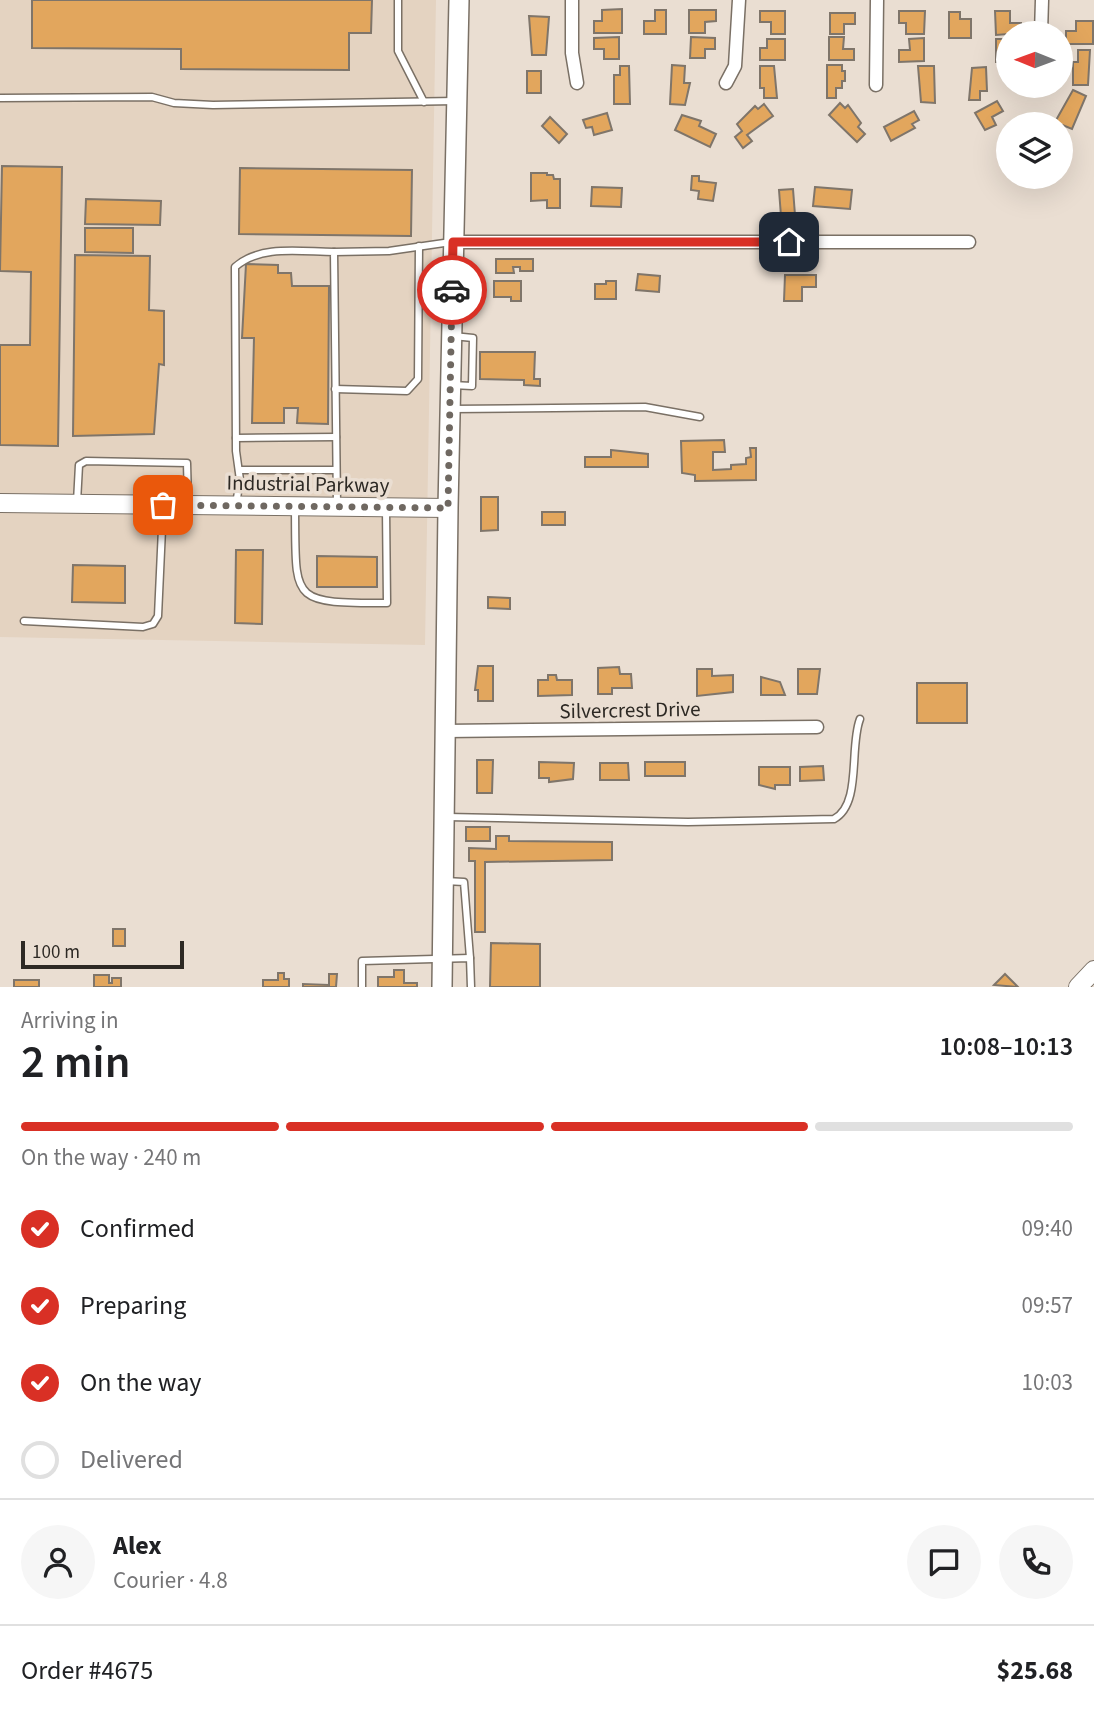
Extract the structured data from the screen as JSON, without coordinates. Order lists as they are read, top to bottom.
{
  "streets": {
    "street": ["Industrial Parkway", "Silvercrest Drive"]
  },
  "scale_bar": "100 m",
  "north": "left",
  "page": {
    "scale": "100 m",
    "heading": ["2 min", "Arriving in", "10:08–10:13"],
    "panel": [
      "Alex",
      "Courier · 4.8",
      "Order #4675",
      "$25.68"
    ],
    "bar": "On the way · 240 m",
    "list": [
      ["Confirmed", "09:40"],
      ["Preparing", "09:57"],
      ["On the way", "10:03"],
      "Delivered"
    ]
  }
}
